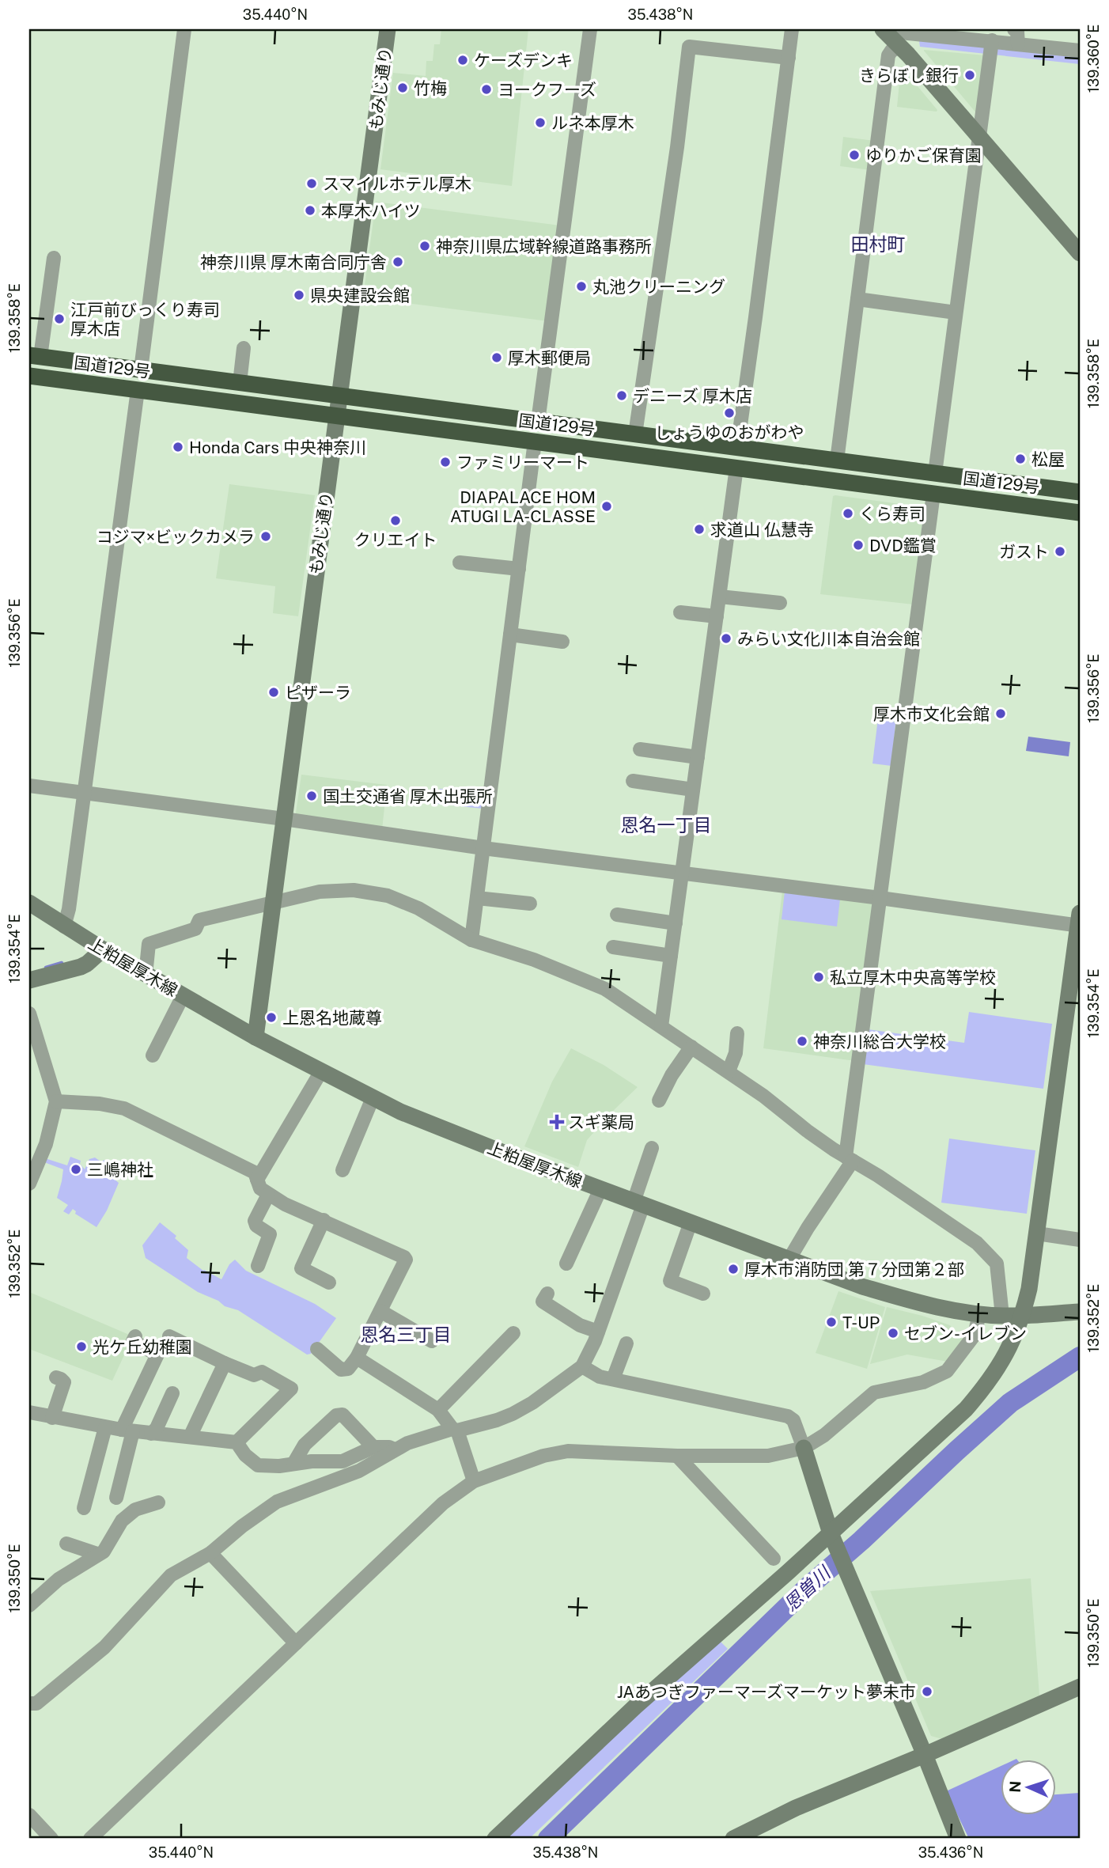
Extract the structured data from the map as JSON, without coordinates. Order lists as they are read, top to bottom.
{
  "streets": {
    "highway": ["国道129号"],
    "street": ["もみじ通り", "上粕屋厚木線"]
  },
  "crossings": [
    ["もみじ通り", "国道129号"],
    ["もみじ通り", "上粕屋厚木線"]
  ],
  "districts": ["田村町", "恩名一丁目", "恩名三丁目"],
  "water": ["恩曽川"],
  "places": {
    "other": [
      "ケーズデンキ",
      "きらぼし銀行",
      "竹梅",
      "ヨークフーズ",
      "ルネ本厚木",
      "ゆりかご保育園",
      "スマイルホテル厚木",
      "本厚木ハイツ",
      "神奈川県広域幹線道路事務所",
      "神奈川県 厚木南合同庁舎",
      "丸池クリーニング",
      "県央建設会館",
      "江戸前びっくり寿司 厚木店",
      "厚木郵便局",
      "デニーズ 厚木店",
      "しょうゆのおがわや",
      "Honda Cars 中央神奈川",
      "松屋",
      "ファミリーマート",
      "DIAPALACE HOM ATUGI LA-CLASSE",
      "くら寿司",
      "クリエイト",
      "求道山 仏慧寺",
      "コジマ×ビックカメラ",
      "DVD鑑賞",
      "ガスト",
      "みらい文化川本自治会館",
      "ピザーラ",
      "厚木市文化会館",
      "国土交通省 厚木出張所",
      "私立厚木中央高等学校",
      "上恩名地蔵尊",
      "神奈川総合大学校",
      "三嶋神社",
      "厚木市消防団 第７分団第２部",
      "T-UP",
      "セブン-イレブン",
      "光ケ丘幼稚園",
      "JAあつぎファーマーズマーケット夢未市"
    ],
    "health": ["スギ薬局"]
  },
  "north": "left",
  "coordinates": [
    "35.440°N",
    "35.438°N",
    "139.360°E",
    "139.358°E",
    "139.356°E",
    "139.354°E",
    "139.352°E",
    "139.350°E",
    "35.436°N"
  ]
}
